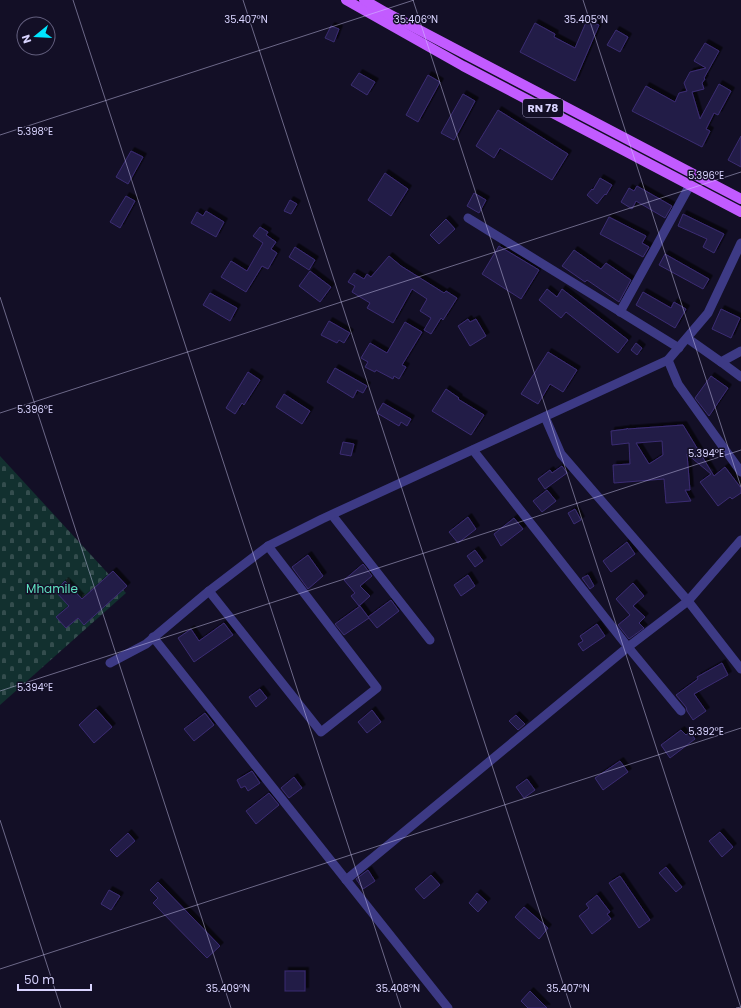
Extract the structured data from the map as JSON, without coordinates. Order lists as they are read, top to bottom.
{
  "streets": {
    "main road": ["RN 78"]
  },
  "parks": ["Mhamile"],
  "scale_bar": "50 m",
  "north": "left",
  "coordinates": [
    "35.407°N",
    "35.406°N",
    "35.405°N",
    "5.398°E",
    "5.396°E",
    "5.394°E",
    "5.392°E",
    "35.409°N",
    "35.408°N"
  ]
}
